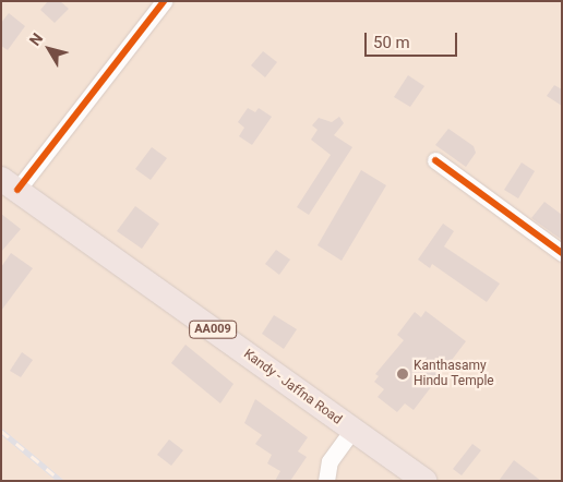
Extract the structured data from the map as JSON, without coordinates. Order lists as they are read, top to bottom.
{
  "streets": {
    "highway": ["AA009", "Kandy - Jaffna Road"]
  },
  "places": ["Kanthasamy Hindu Temple"],
  "scale_bar": "50 m",
  "north": "top left"
}
